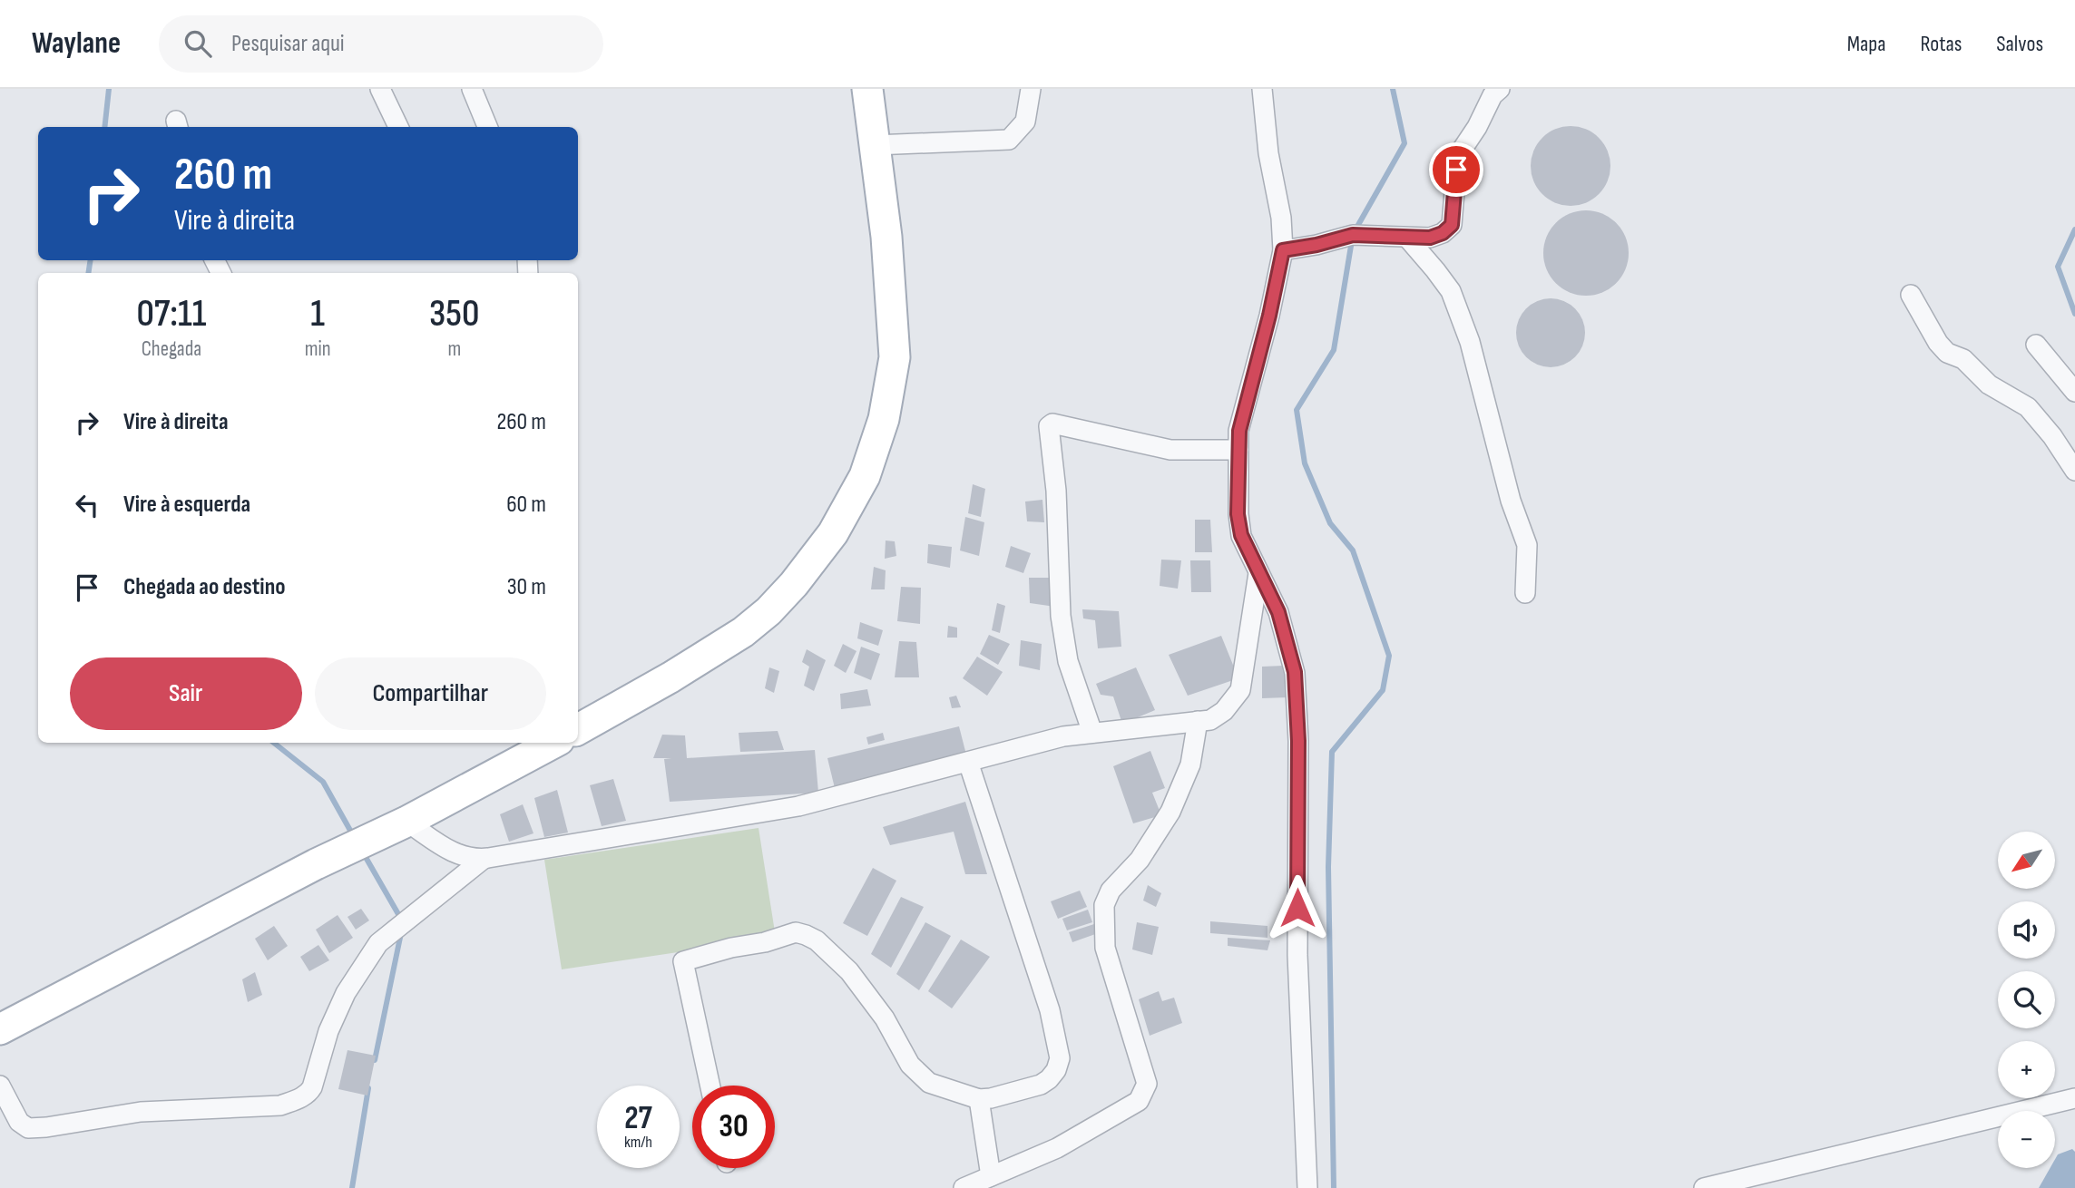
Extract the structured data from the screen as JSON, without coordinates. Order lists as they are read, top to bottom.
{
  "north": "bottom left",
  "page": {
    "header": "Waylane",
    "search": "Pesquisar aqui",
    "nav": ["Mapa", "Rotas", "Salvos"],
    "turn": ["260 m", "Vire à direita"],
    "eta": [
      "07:11",
      "Chegada",
      "1",
      "min",
      "350",
      "m"
    ],
    "list": [
      {
        "name": "Vire à direita",
        "value": "260 m"
      },
      {
        "name": "Vire à esquerda",
        "value": "60 m"
      },
      {
        "name": "Chegada ao destino",
        "value": "30 m"
      }
    ],
    "buttons": ["Sair", "Compartilhar"],
    "map_buttons": ["+", "−"],
    "speed": "27 km/h",
    "limit": "30"
  }
}
